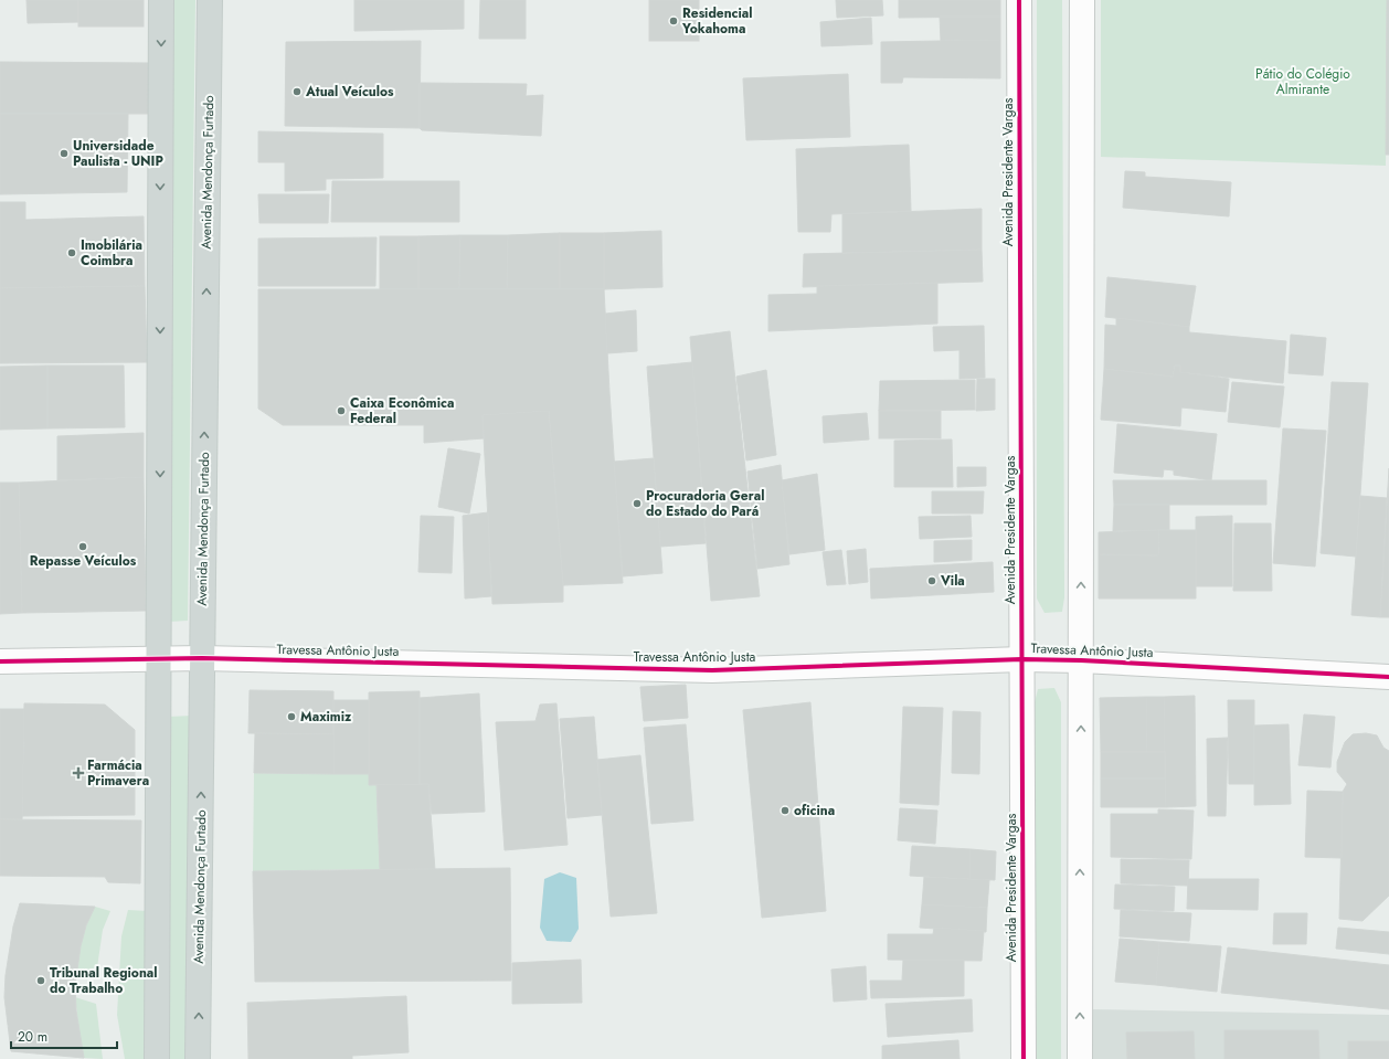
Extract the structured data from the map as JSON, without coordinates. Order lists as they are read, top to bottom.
{
  "streets": {
    "main road": ["Avenida Mendonça Furtado"],
    "street": ["Avenida Presidente Vargas", "Travessa Antônio Justa"]
  },
  "crossings": [
    ["Avenida Mendonça Furtado", "Travessa Antônio Justa"],
    ["Avenida Presidente Vargas", "Travessa Antônio Justa"]
  ],
  "parks": ["Pátio do Colégio Almirante"],
  "places": {
    "other": [
      "Residencial Yokahoma",
      "Atual Veículos",
      "Universidade Paulista - UNIP",
      "Imobilária Coimbra",
      "Caixa Econômica Federal",
      "Procuradoria Geral do Estado do Pará",
      "Repasse Veículos",
      "Vila",
      "Maximiz",
      "oficina",
      "Tribunal Regional do Trabalho"
    ],
    "health": ["Farmácia Primavera"]
  },
  "scale_bar": "20 m"
}
